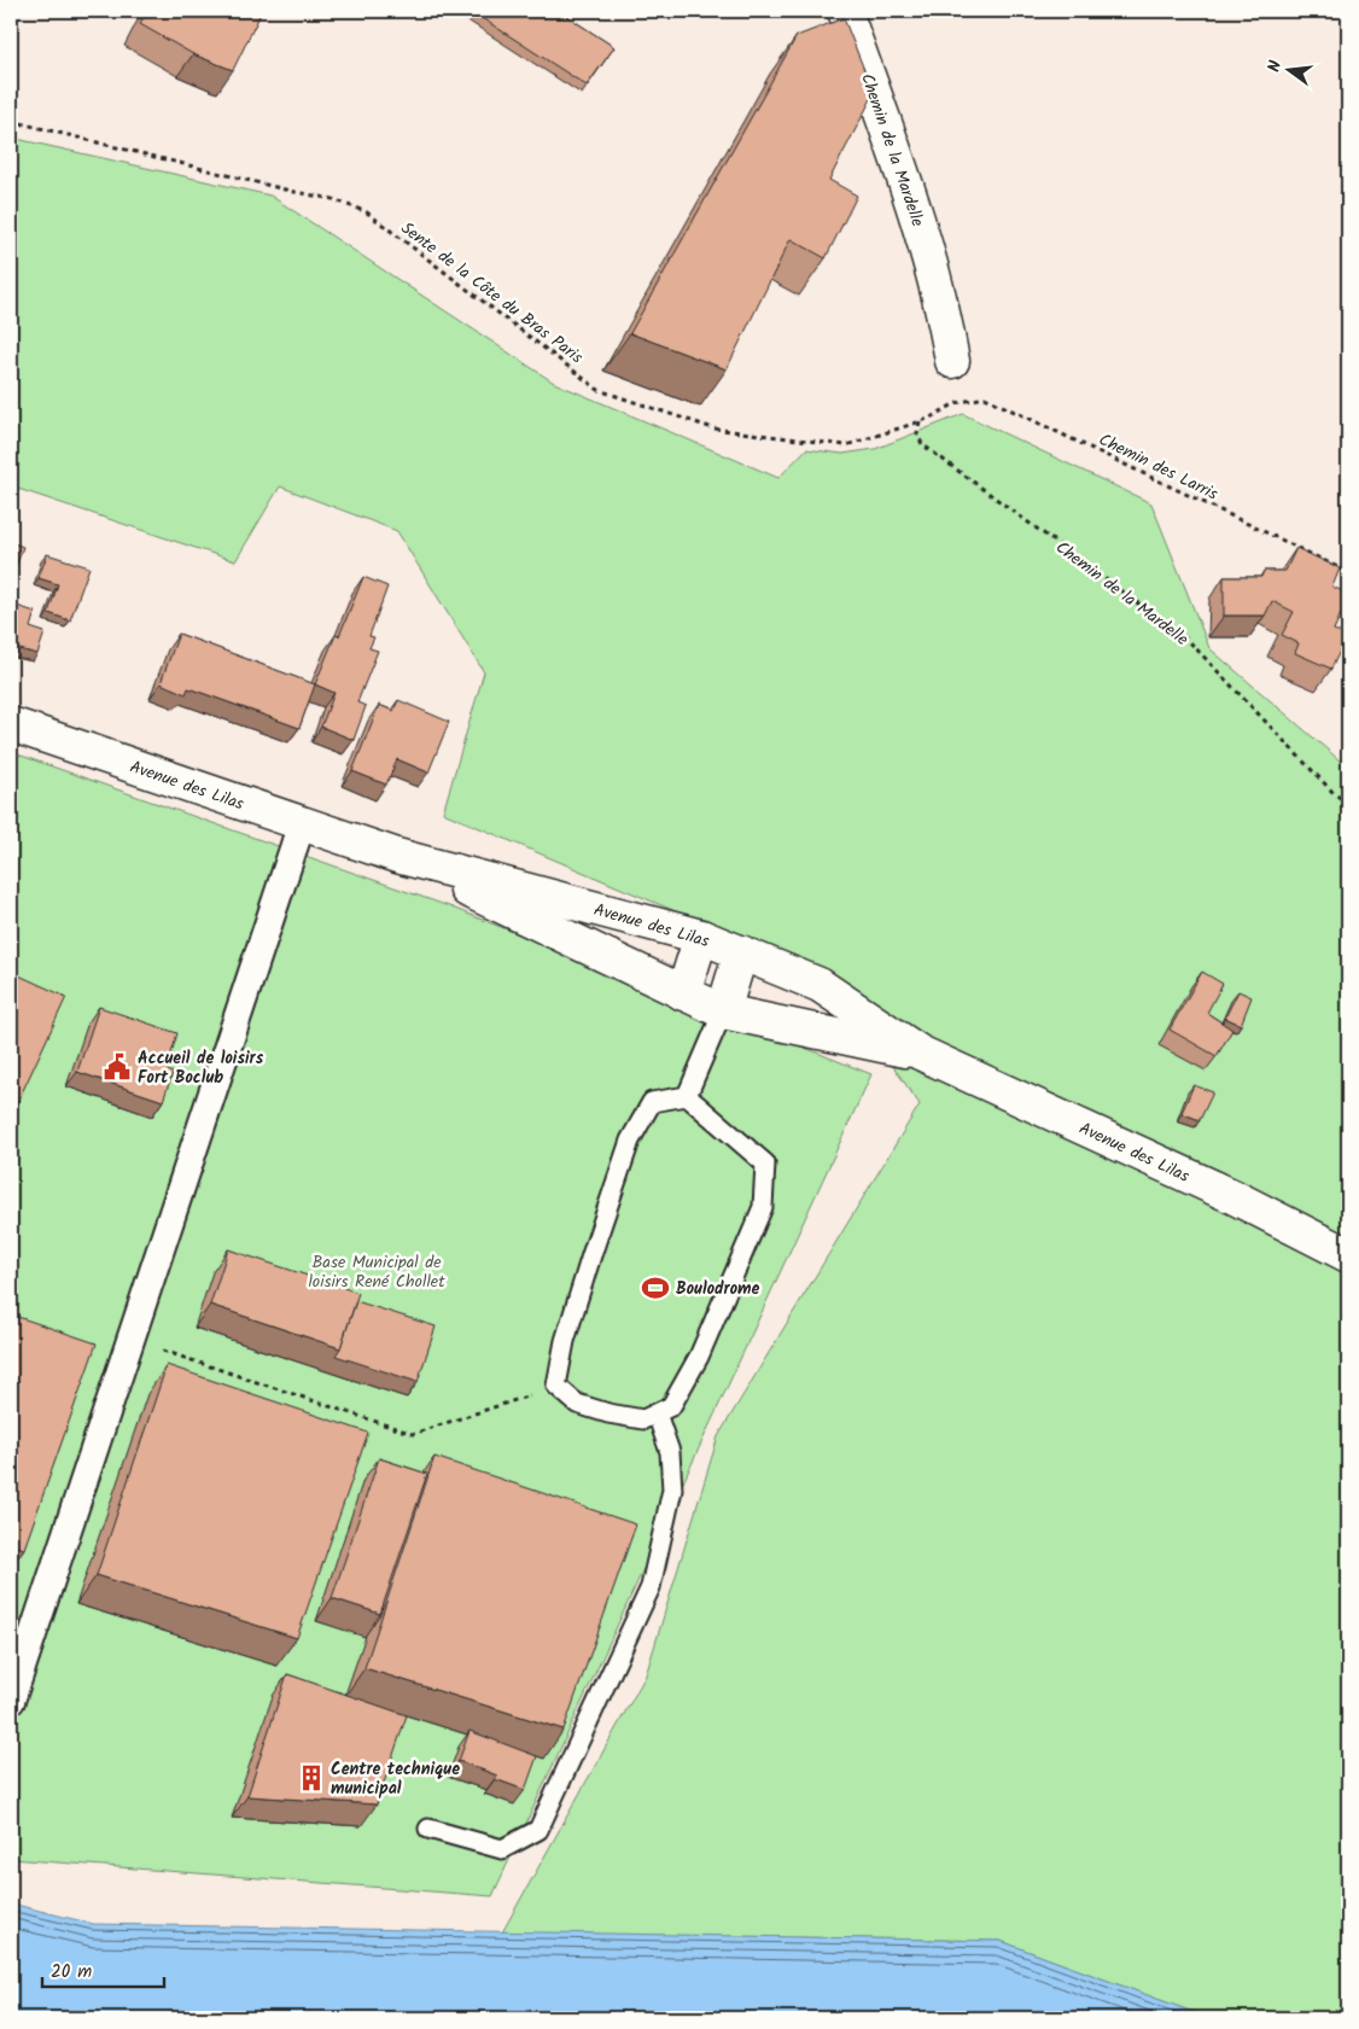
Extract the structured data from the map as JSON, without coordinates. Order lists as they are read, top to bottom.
{
  "streets": {
    "street": ["Chemin de la Mardelle", "Avenue des Lilas"],
    "path": ["Sente de la Côte du Bras Paris", "Chemin des Larris"]
  },
  "crossings": [
    ["Chemin de la Mardelle", "Sente de la Côte du Bras Paris"],
    ["Sente de la Côte du Bras Paris", "Chemin des Larris"]
  ],
  "parks": ["Base Municipal de loisirs René Chollet"],
  "places": {
    "public building": ["Accueil de loisirs Fort Boclub"],
    "sports": ["Boulodrome"],
    "building": ["Centre technique municipal"]
  },
  "scale_bar": "20 m",
  "north": "left"
}
